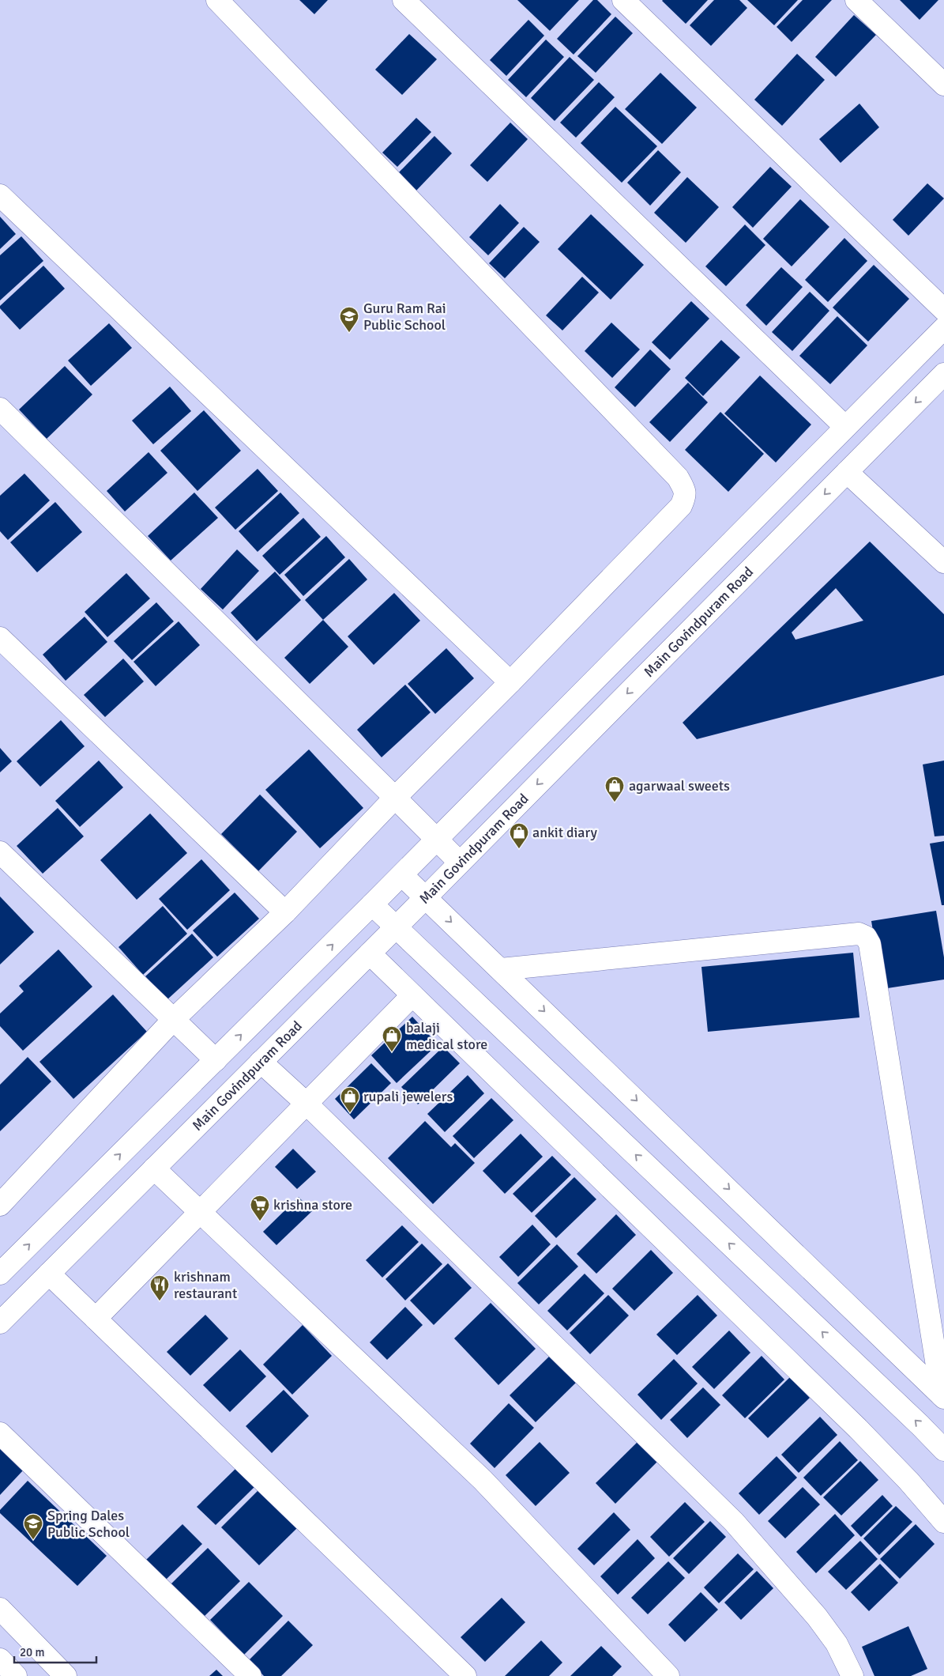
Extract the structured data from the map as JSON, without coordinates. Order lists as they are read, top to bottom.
{
  "streets": {
    "street": ["Main Govindpuram Road"]
  },
  "places": {
    "school or university": ["Guru Ram Rai Public School", "Spring Dales Public School"],
    "shop": [
      "agarwaal sweets",
      "ankit diary",
      "balaji medical store",
      "rupali jewelers"
    ],
    "supermarket": ["krishna store"],
    "restaurant": ["krishnam restaurant"]
  },
  "scale_bar": "20 m"
}
